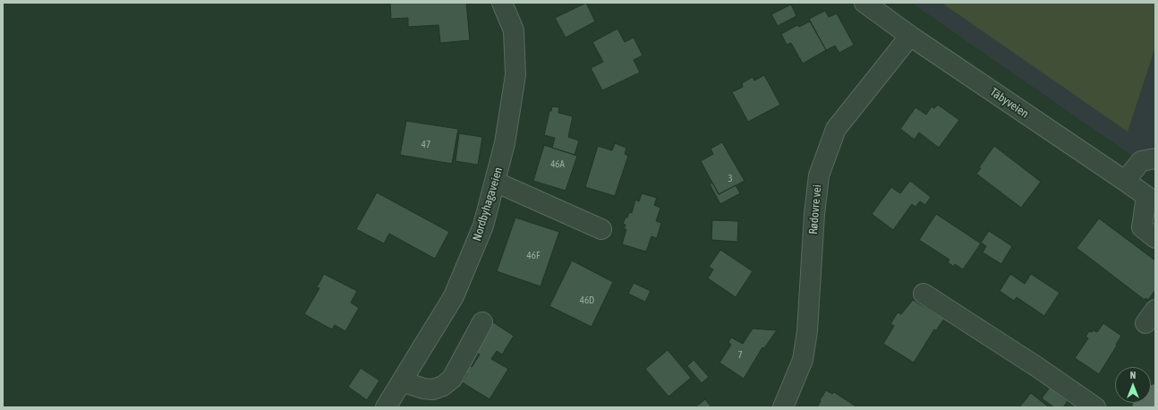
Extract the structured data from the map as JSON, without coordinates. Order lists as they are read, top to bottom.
{
  "streets": {
    "street": ["Täbyveien", "Nordbyhagaveien", "Rødovre vei"]
  },
  "crossings": [
    ["Täbyveien", "Rødovre vei"]
  ],
  "house_numbers": [
    "47",
    "46A",
    "3",
    "46F",
    "46D",
    "7"
  ],
  "north": "top"
}
